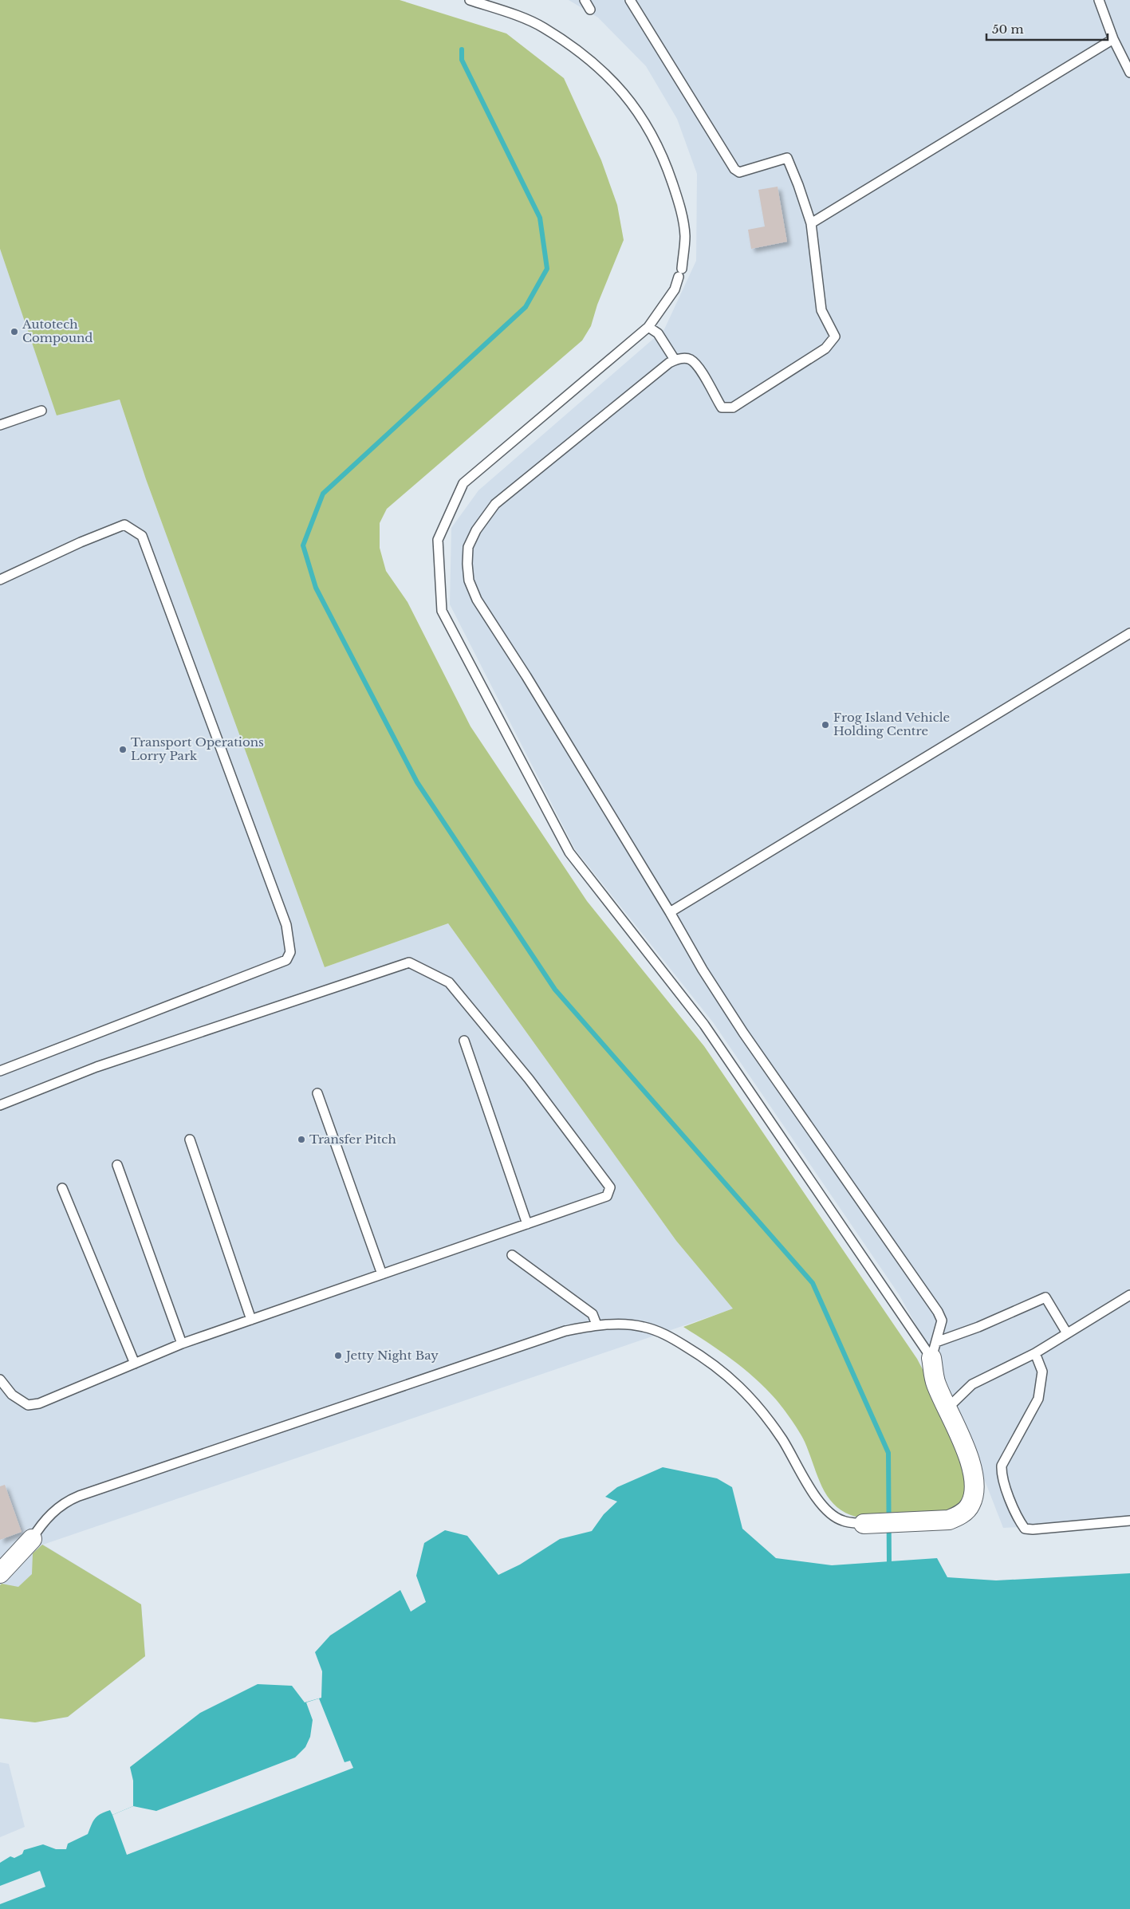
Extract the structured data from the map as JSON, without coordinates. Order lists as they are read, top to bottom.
{
  "places": [
    "Autotech Compound",
    "Frog Island Vehicle Holding Centre",
    "Transport Operations Lorry Park",
    "Transfer Pitch",
    "Jetty Night Bay"
  ],
  "scale_bar": "50 m"
}
